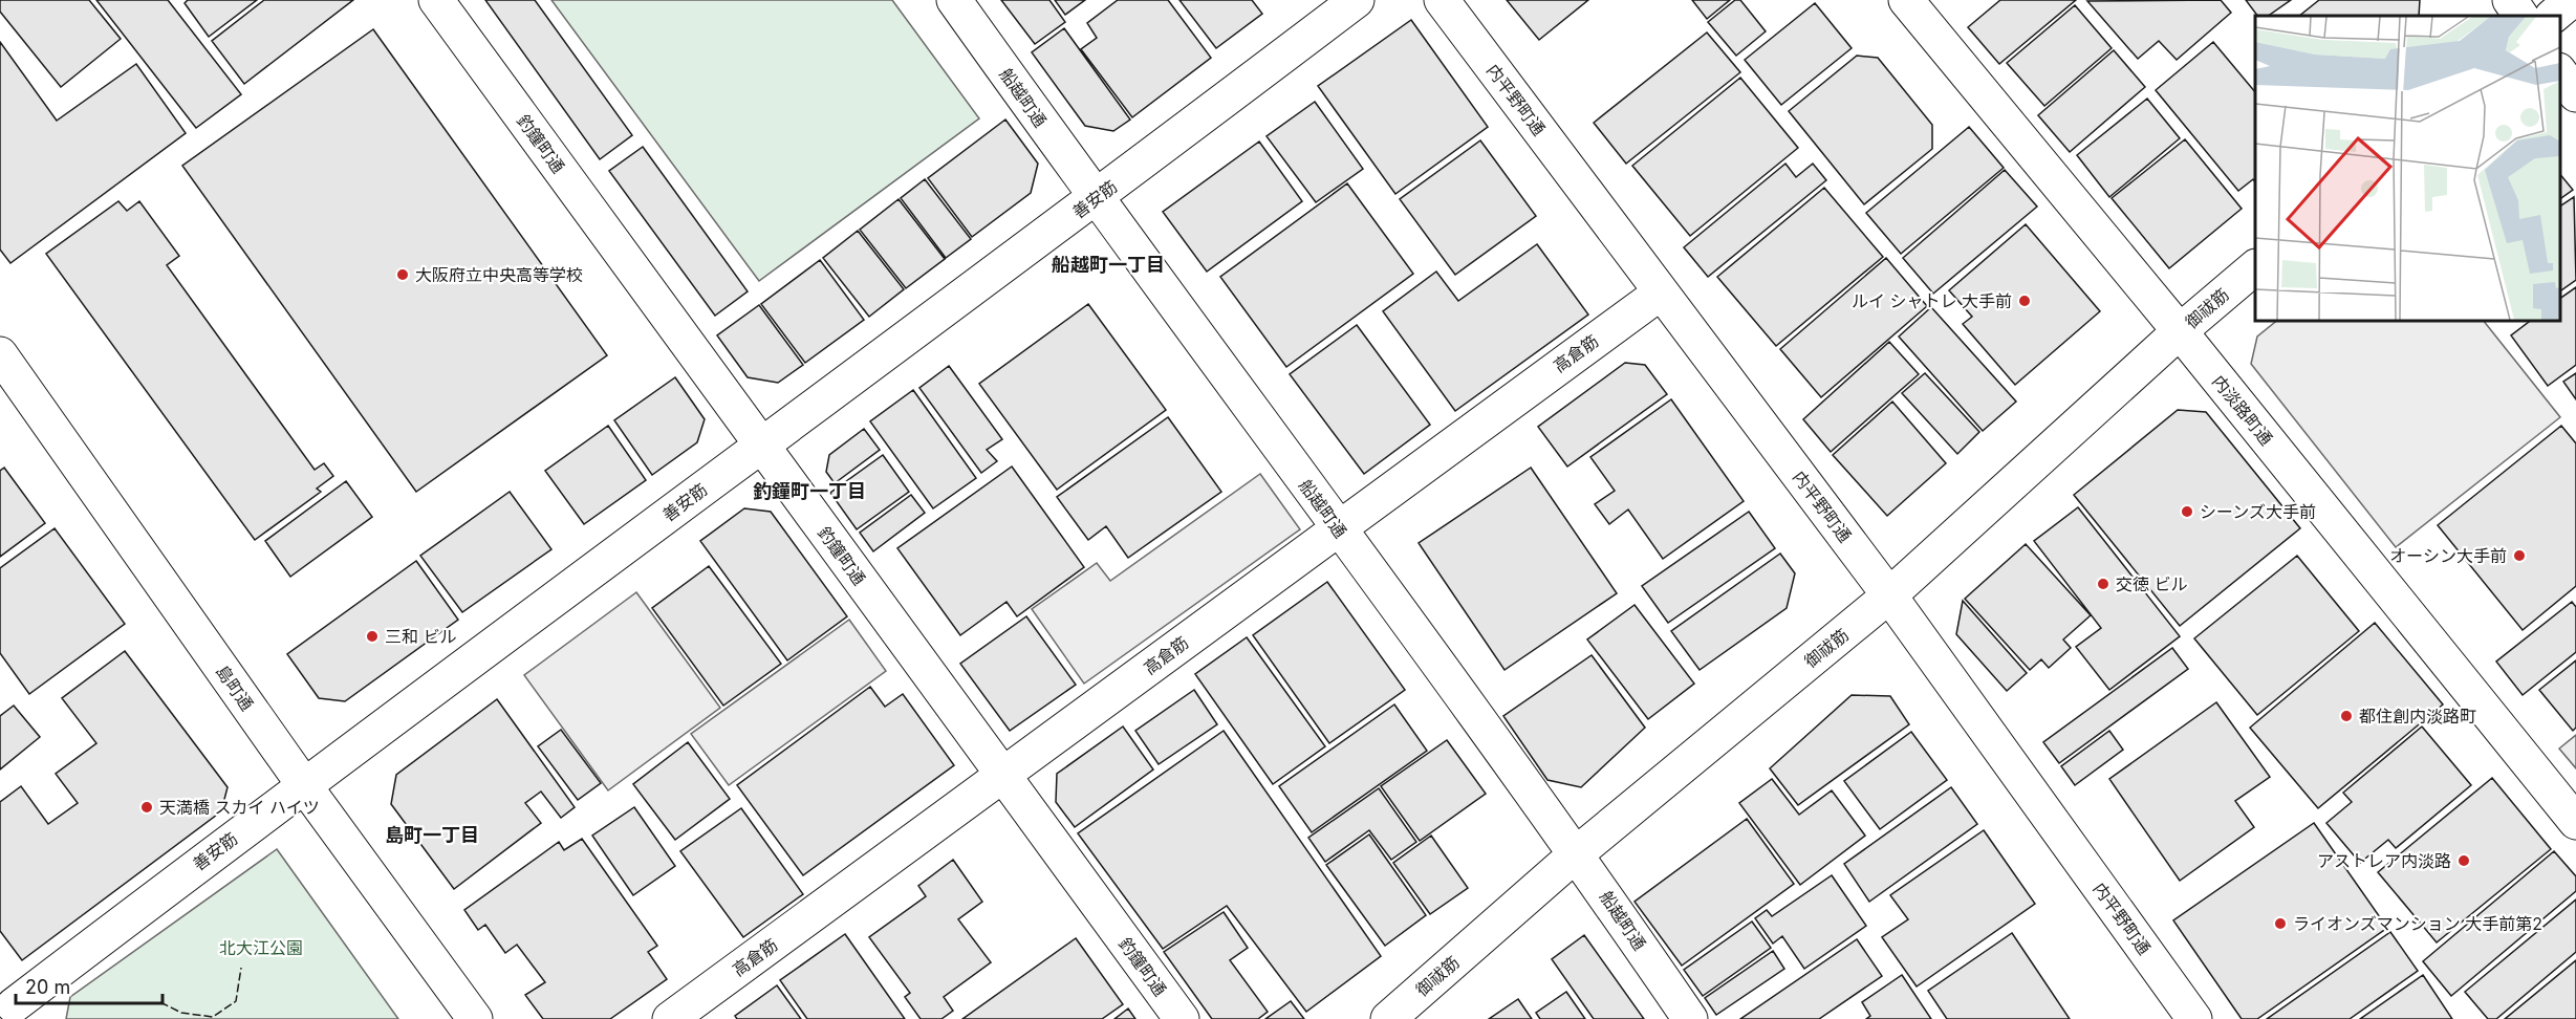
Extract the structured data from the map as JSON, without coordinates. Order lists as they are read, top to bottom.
{
  "streets": {
    "street": [
      "船越町通",
      "内平野町通",
      "釣鐘町通",
      "善安筋",
      "御祓筋",
      "高倉筋",
      "内淡路町通",
      "島町通"
    ]
  },
  "crossings": [
    ["船越町通", "善安筋"],
    ["船越町通", "御祓筋"],
    ["船越町通", "高倉筋"],
    ["内平野町通", "御祓筋"],
    ["内平野町通", "高倉筋"],
    ["釣鐘町通", "善安筋"],
    ["釣鐘町通", "高倉筋"],
    ["善安筋", "島町通"],
    ["御祓筋", "内淡路町通"]
  ],
  "districts": ["船越町一丁目", "釣鐘町一丁目", "島町一丁目"],
  "parks": ["北大江公園"],
  "places": [
    "大阪府立中央高等学校",
    "ルイ シャトレ 大手前",
    "シーンズ大手前",
    "オーシン大手前",
    "交徳 ビル",
    "三和 ビル",
    "都住創内淡路町",
    "天満橋 スカイ ハイツ",
    "アストレア内淡路",
    "ライオンズマンション 大手前第2"
  ],
  "scale_bar": "20 m"
}
